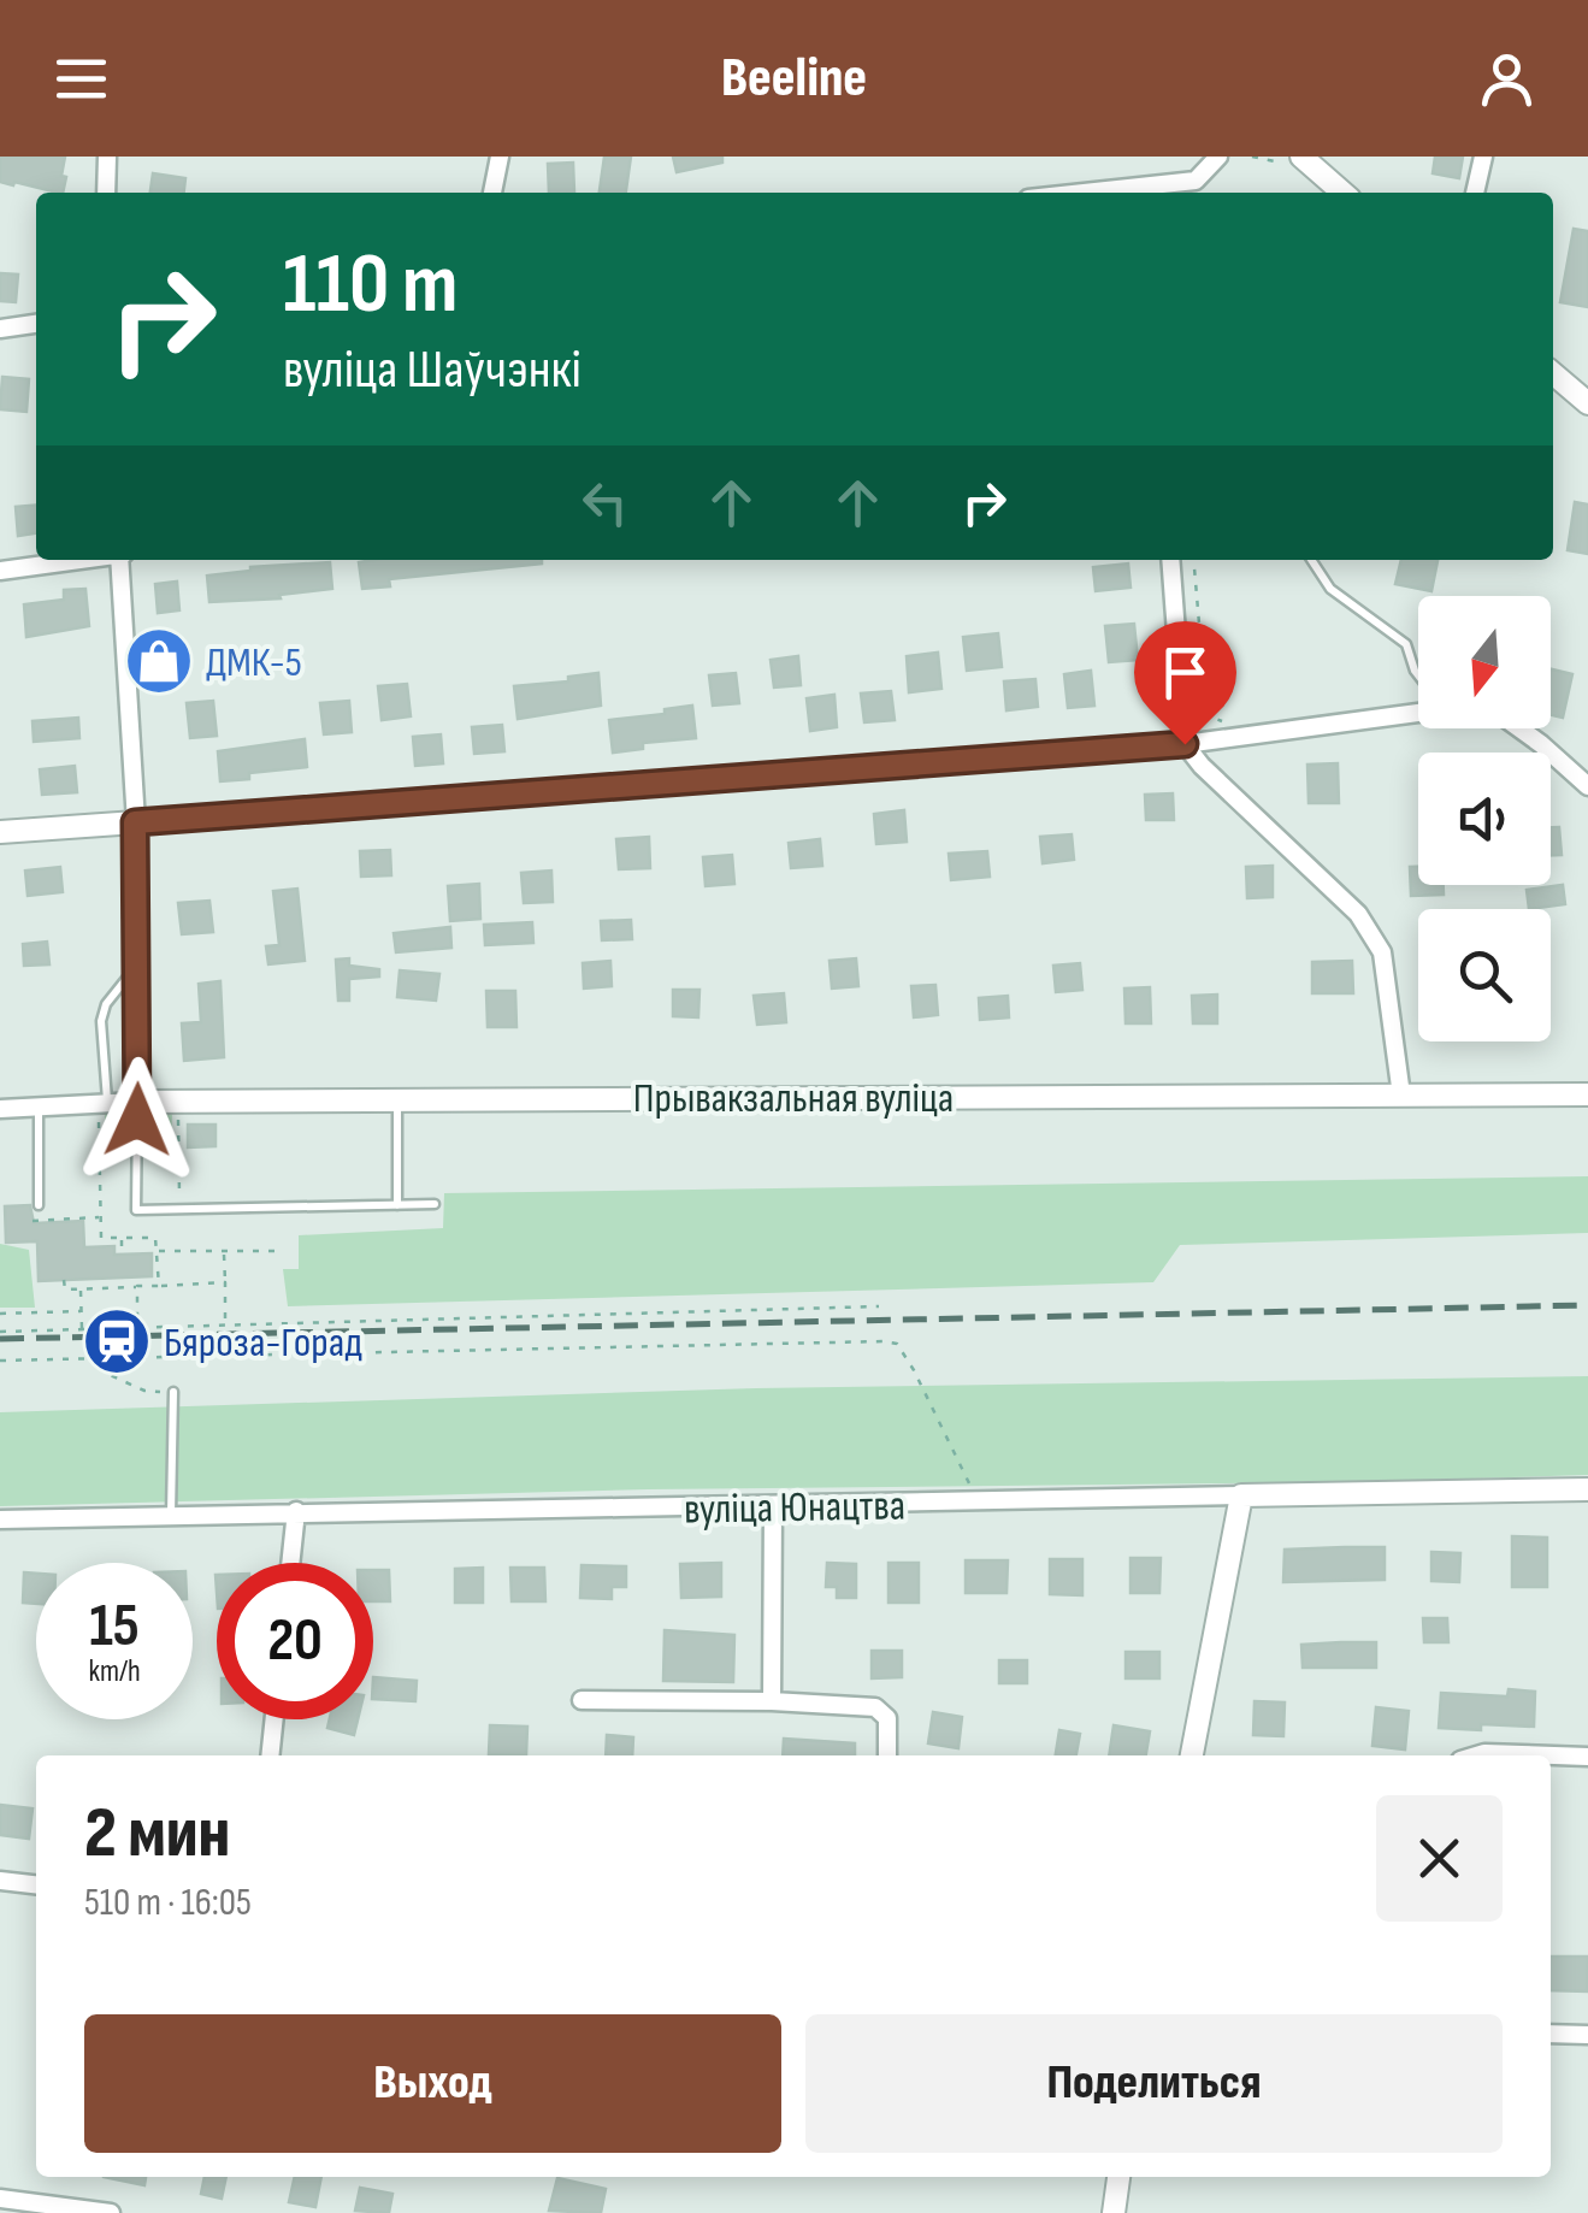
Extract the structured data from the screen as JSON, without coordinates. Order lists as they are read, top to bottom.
{
  "streets": {
    "street": ["Прывакзальная вуліца", "вуліца Юнацтва"]
  },
  "places": {
    "shop": ["ДМК-5"],
    "station": ["Бяроза-Горад"]
  },
  "north": "bottom",
  "page": {
    "header": "Beeline",
    "turn": ["110 m", "вуліца Шаўчэнкі"],
    "speed": "15 km/h",
    "limit": "20",
    "heading": ["2 мин", "510 m · 16:05"],
    "buttons": ["Выход", "Поделиться"]
  }
}
